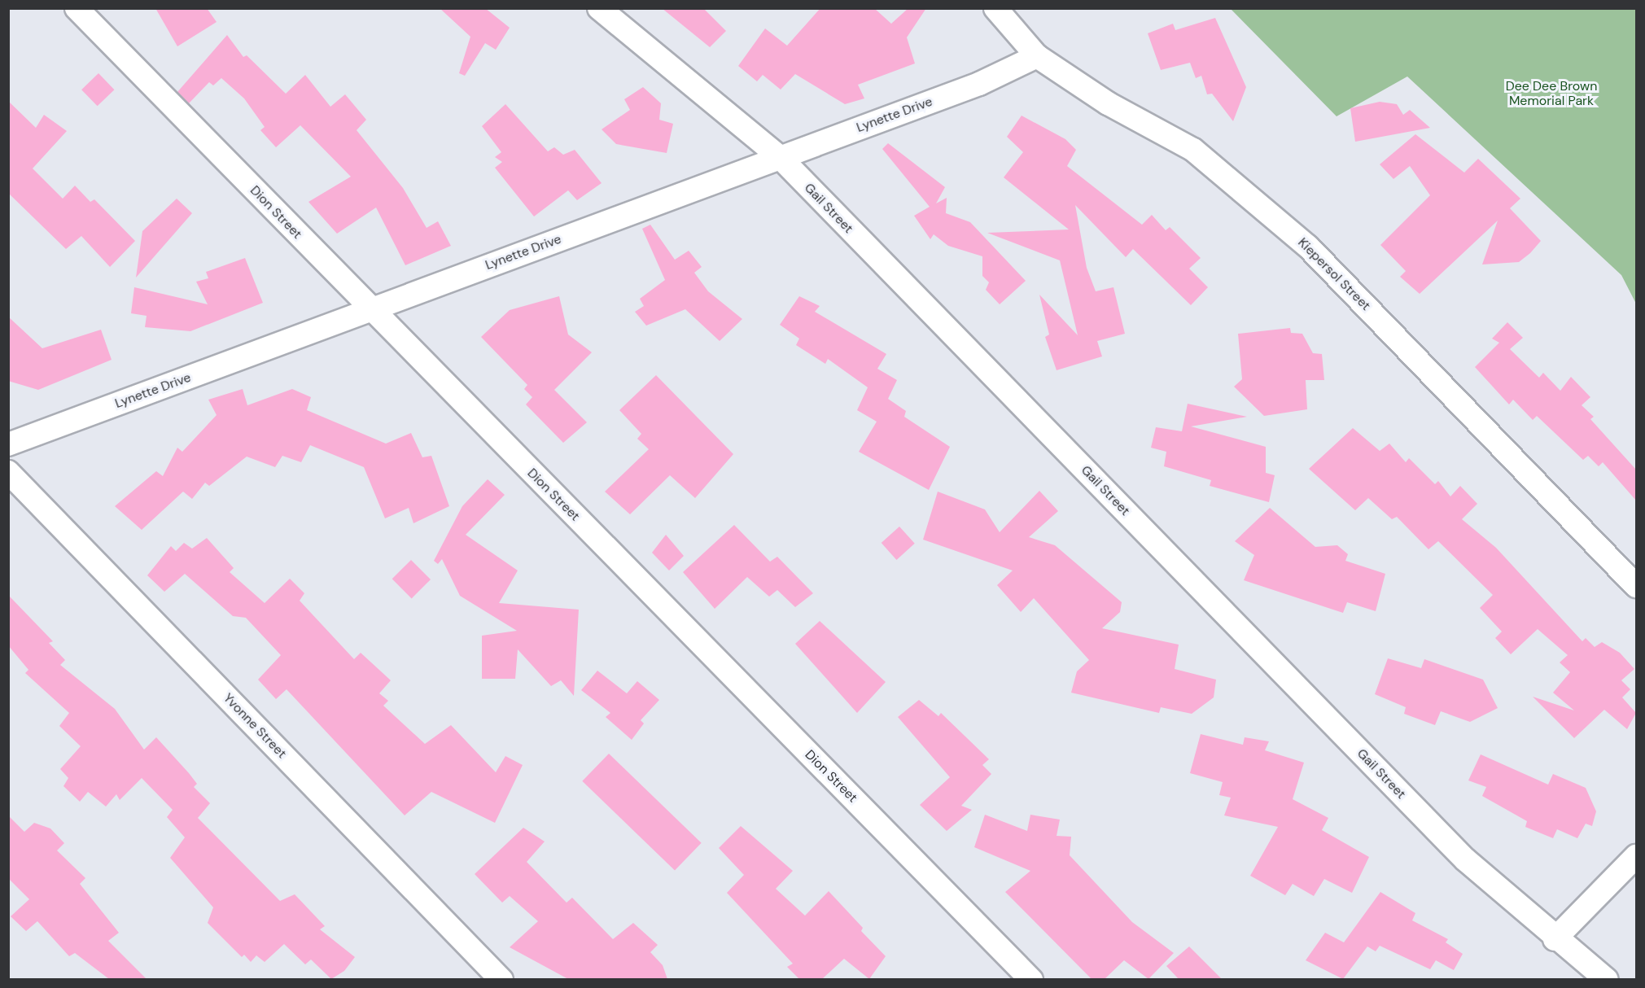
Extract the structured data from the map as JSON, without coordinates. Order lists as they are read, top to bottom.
{
  "streets": {
    "street": [
      "Lynette Drive",
      "Gail Street",
      "Dion Street",
      "Kiepersol Street",
      "Yvonne Street"
    ]
  },
  "crossings": [
    ["Lynette Drive", "Gail Street"],
    ["Lynette Drive", "Dion Street"],
    ["Lynette Drive", "Kiepersol Street"]
  ],
  "parks": ["Dee Dee Brown Memorial Park"]
}
